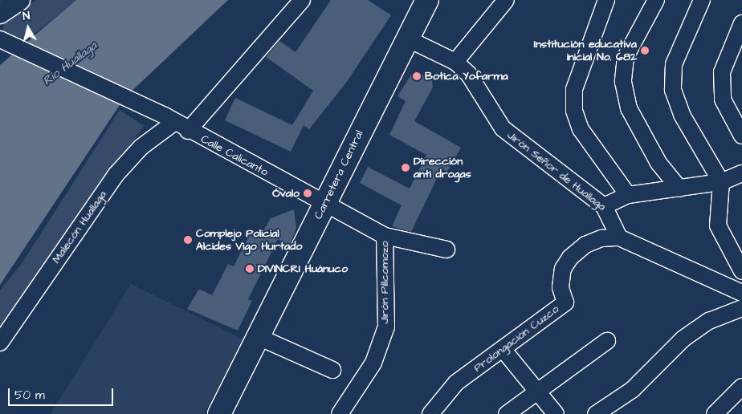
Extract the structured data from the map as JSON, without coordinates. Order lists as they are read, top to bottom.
{
  "streets": {
    "highway": ["Carretera Central"],
    "street": [
      "Calle Calicanto",
      "Jirón Señor de Huallaga",
      "Malecón Huallaga",
      "Jirón Pillcomozo",
      "Prolongación Cuzco"
    ]
  },
  "crossings": [
    ["Calle Calicanto", "Carretera Central"],
    ["Calle Calicanto", "Malecón Huallaga"],
    ["Calle Calicanto", "Jirón Pillcomozo"],
    ["Jirón Señor de Huallaga", "Carretera Central"],
    ["Jirón Señor de Huallaga", "Prolongación Cuzco"]
  ],
  "water": ["Río Huallaga"],
  "places": [
    "Institución educativa inicial No. 682",
    "Botica Yofarma",
    "Dirección anti drogas",
    "Óvalo",
    "Complejo Policial Alcides Vigo Hurtado",
    "DIVINCRI Huánuco"
  ],
  "scale_bar": "50 m",
  "north": "top"
}
